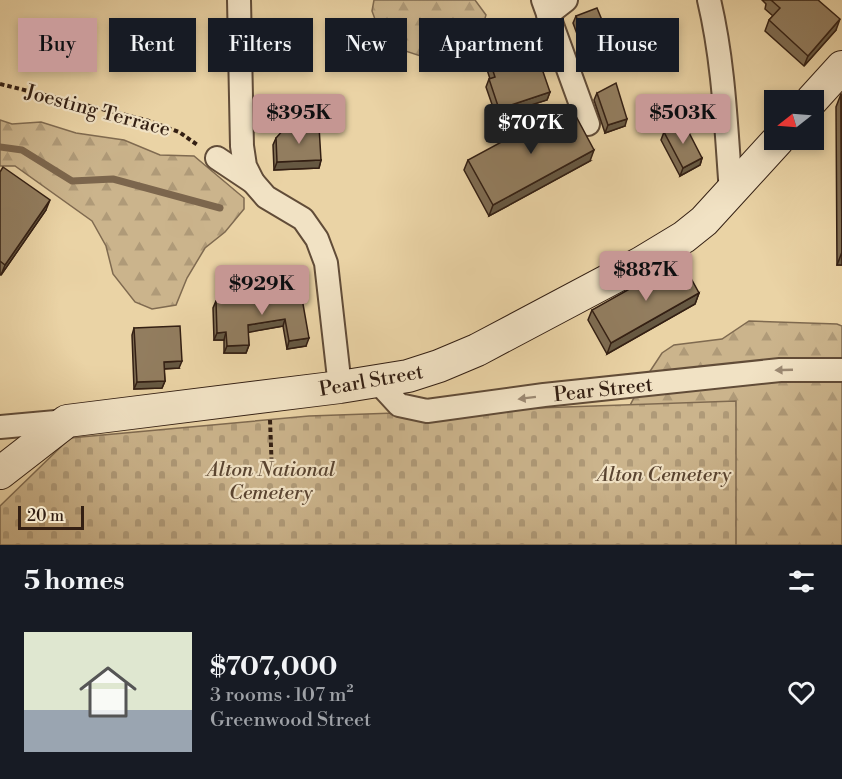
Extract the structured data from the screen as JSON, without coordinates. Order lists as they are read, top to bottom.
{
  "streets": {
    "street": ["Pearl Street", "Pear Street"],
    "path": ["Joesting Terrace"]
  },
  "crossings": [
    ["Pearl Street", "Pear Street"]
  ],
  "one_way": ["Pear Street"],
  "parks": ["Alton National Cemetery", "Alton Cemetery"],
  "scale_bar": "20 m",
  "north": "left",
  "page": {
    "chip": [
      "Buy",
      "Rent",
      "Filters",
      "New",
      "Apartment",
      "House"
    ],
    "price": [
      "$395K",
      "$503K",
      "$707K",
      "$887K",
      "$929K"
    ],
    "scale": "20 m",
    "heading": "5 homes",
    "list": [
      {
        "name": "$707,000",
        "note": "3 rooms · 107 m² · Greenwood Street"
      }
    ]
  }
}
